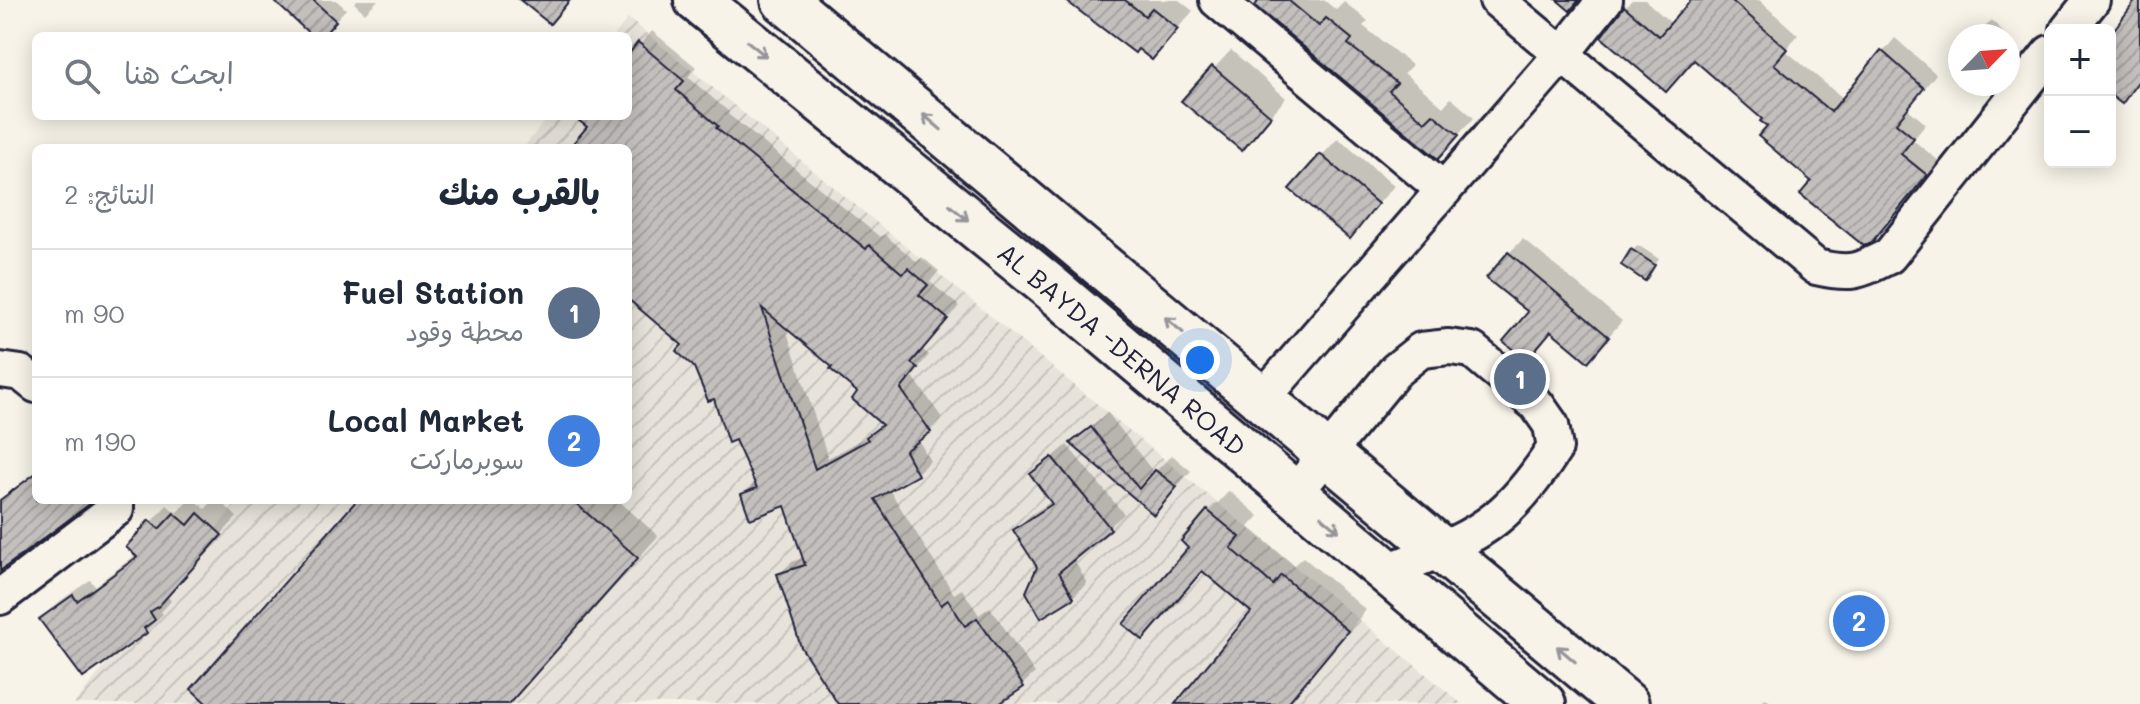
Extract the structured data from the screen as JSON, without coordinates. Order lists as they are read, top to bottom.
{
  "streets": {
    "highway": ["AL BAYDA -DERNA ROAD"]
  },
  "north": "top right",
  "page": {
    "map_buttons": ["+", "−"],
    "search": "ابحث هنا",
    "heading": ["بالقرب منك", "النتائج: 2"],
    "list": [
      {
        "mark": "1",
        "name": "Fuel Station",
        "note": "محطة وقود",
        "value": "90 m"
      },
      {
        "mark": "2",
        "name": "Local Market",
        "note": "سوبرماركت",
        "value": "190 m"
      }
    ],
    "pins": ["1", "2"]
  }
}
